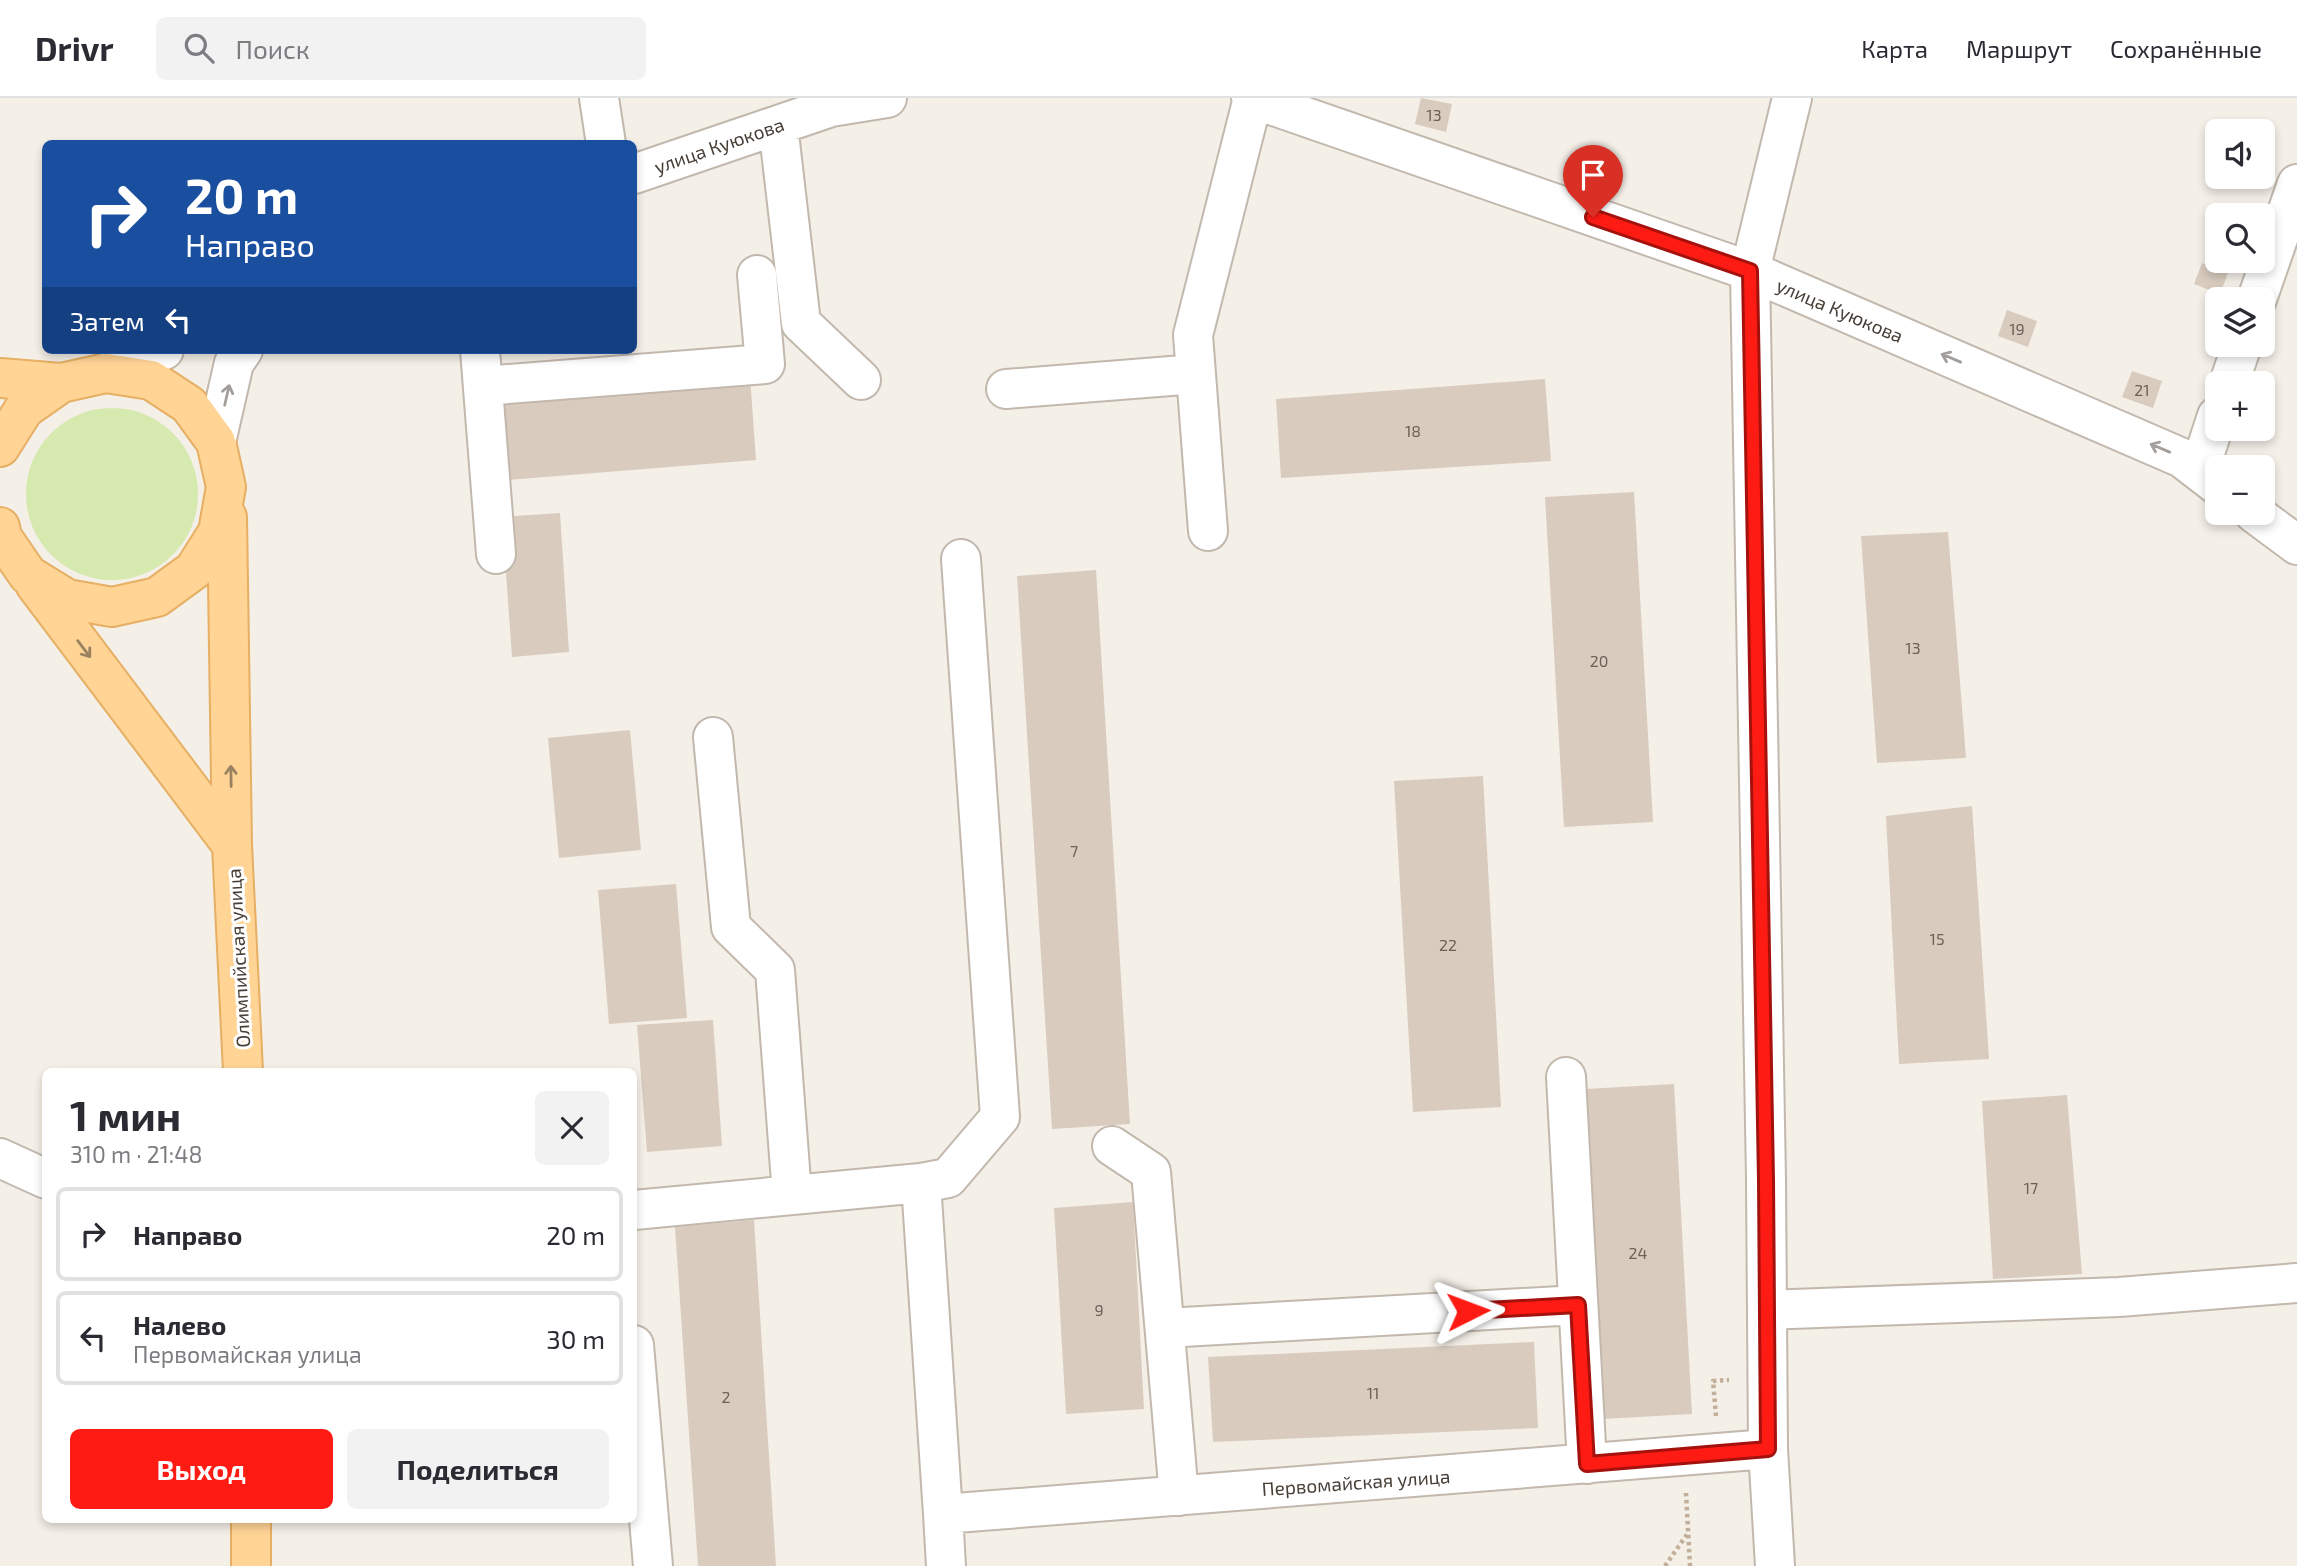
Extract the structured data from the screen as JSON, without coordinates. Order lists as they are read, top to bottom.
{
  "streets": {
    "main road": ["Олимпийская улица"],
    "street": ["улица Куюкова", "Первомайская улица"]
  },
  "one_way": ["улица Куюкова", "Олимпийская улица"],
  "house_numbers": [
    "13",
    "19",
    "21",
    "18",
    "13",
    "20",
    "7",
    "15",
    "22",
    "17",
    "24",
    "9",
    "11",
    "2"
  ],
  "page": {
    "header": "Drivr",
    "search": "Поиск",
    "nav": ["Карта", "Маршрут", "Сохранённые"],
    "map_buttons": ["+", "−"],
    "turn": ["20 m", "Направо"],
    "then": "Затем",
    "heading": ["1 мин", "310 m · 21:48"],
    "list": [
      {
        "name": "Направо",
        "value": "20 m"
      },
      {
        "name": "Налево",
        "note": "Первомайская улица",
        "value": "30 m"
      }
    ],
    "buttons": ["Выход", "Поделиться"]
  }
}
